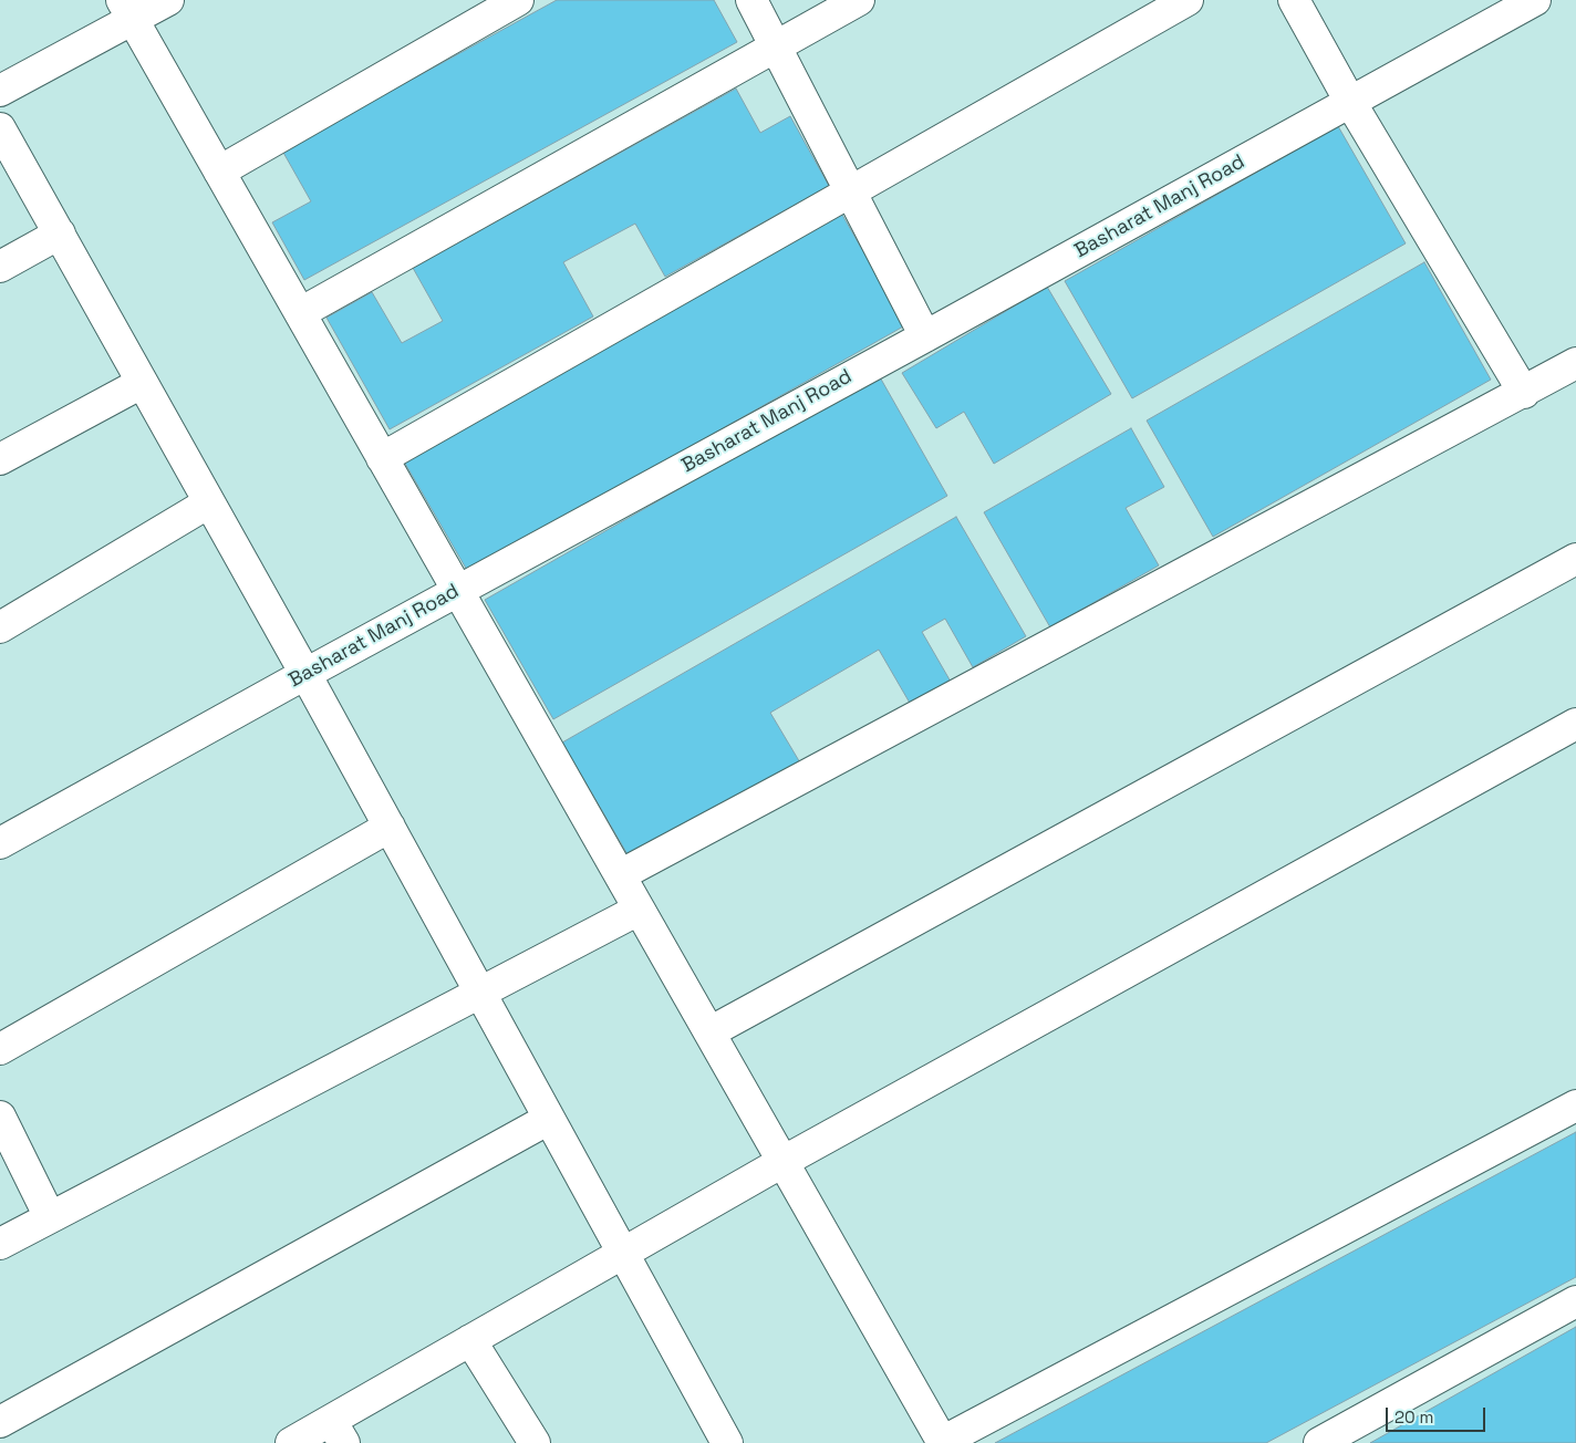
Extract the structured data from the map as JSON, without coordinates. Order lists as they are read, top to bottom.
{
  "streets": {
    "street": ["Basharat Manj Road"]
  },
  "scale_bar": "20 m"
}
